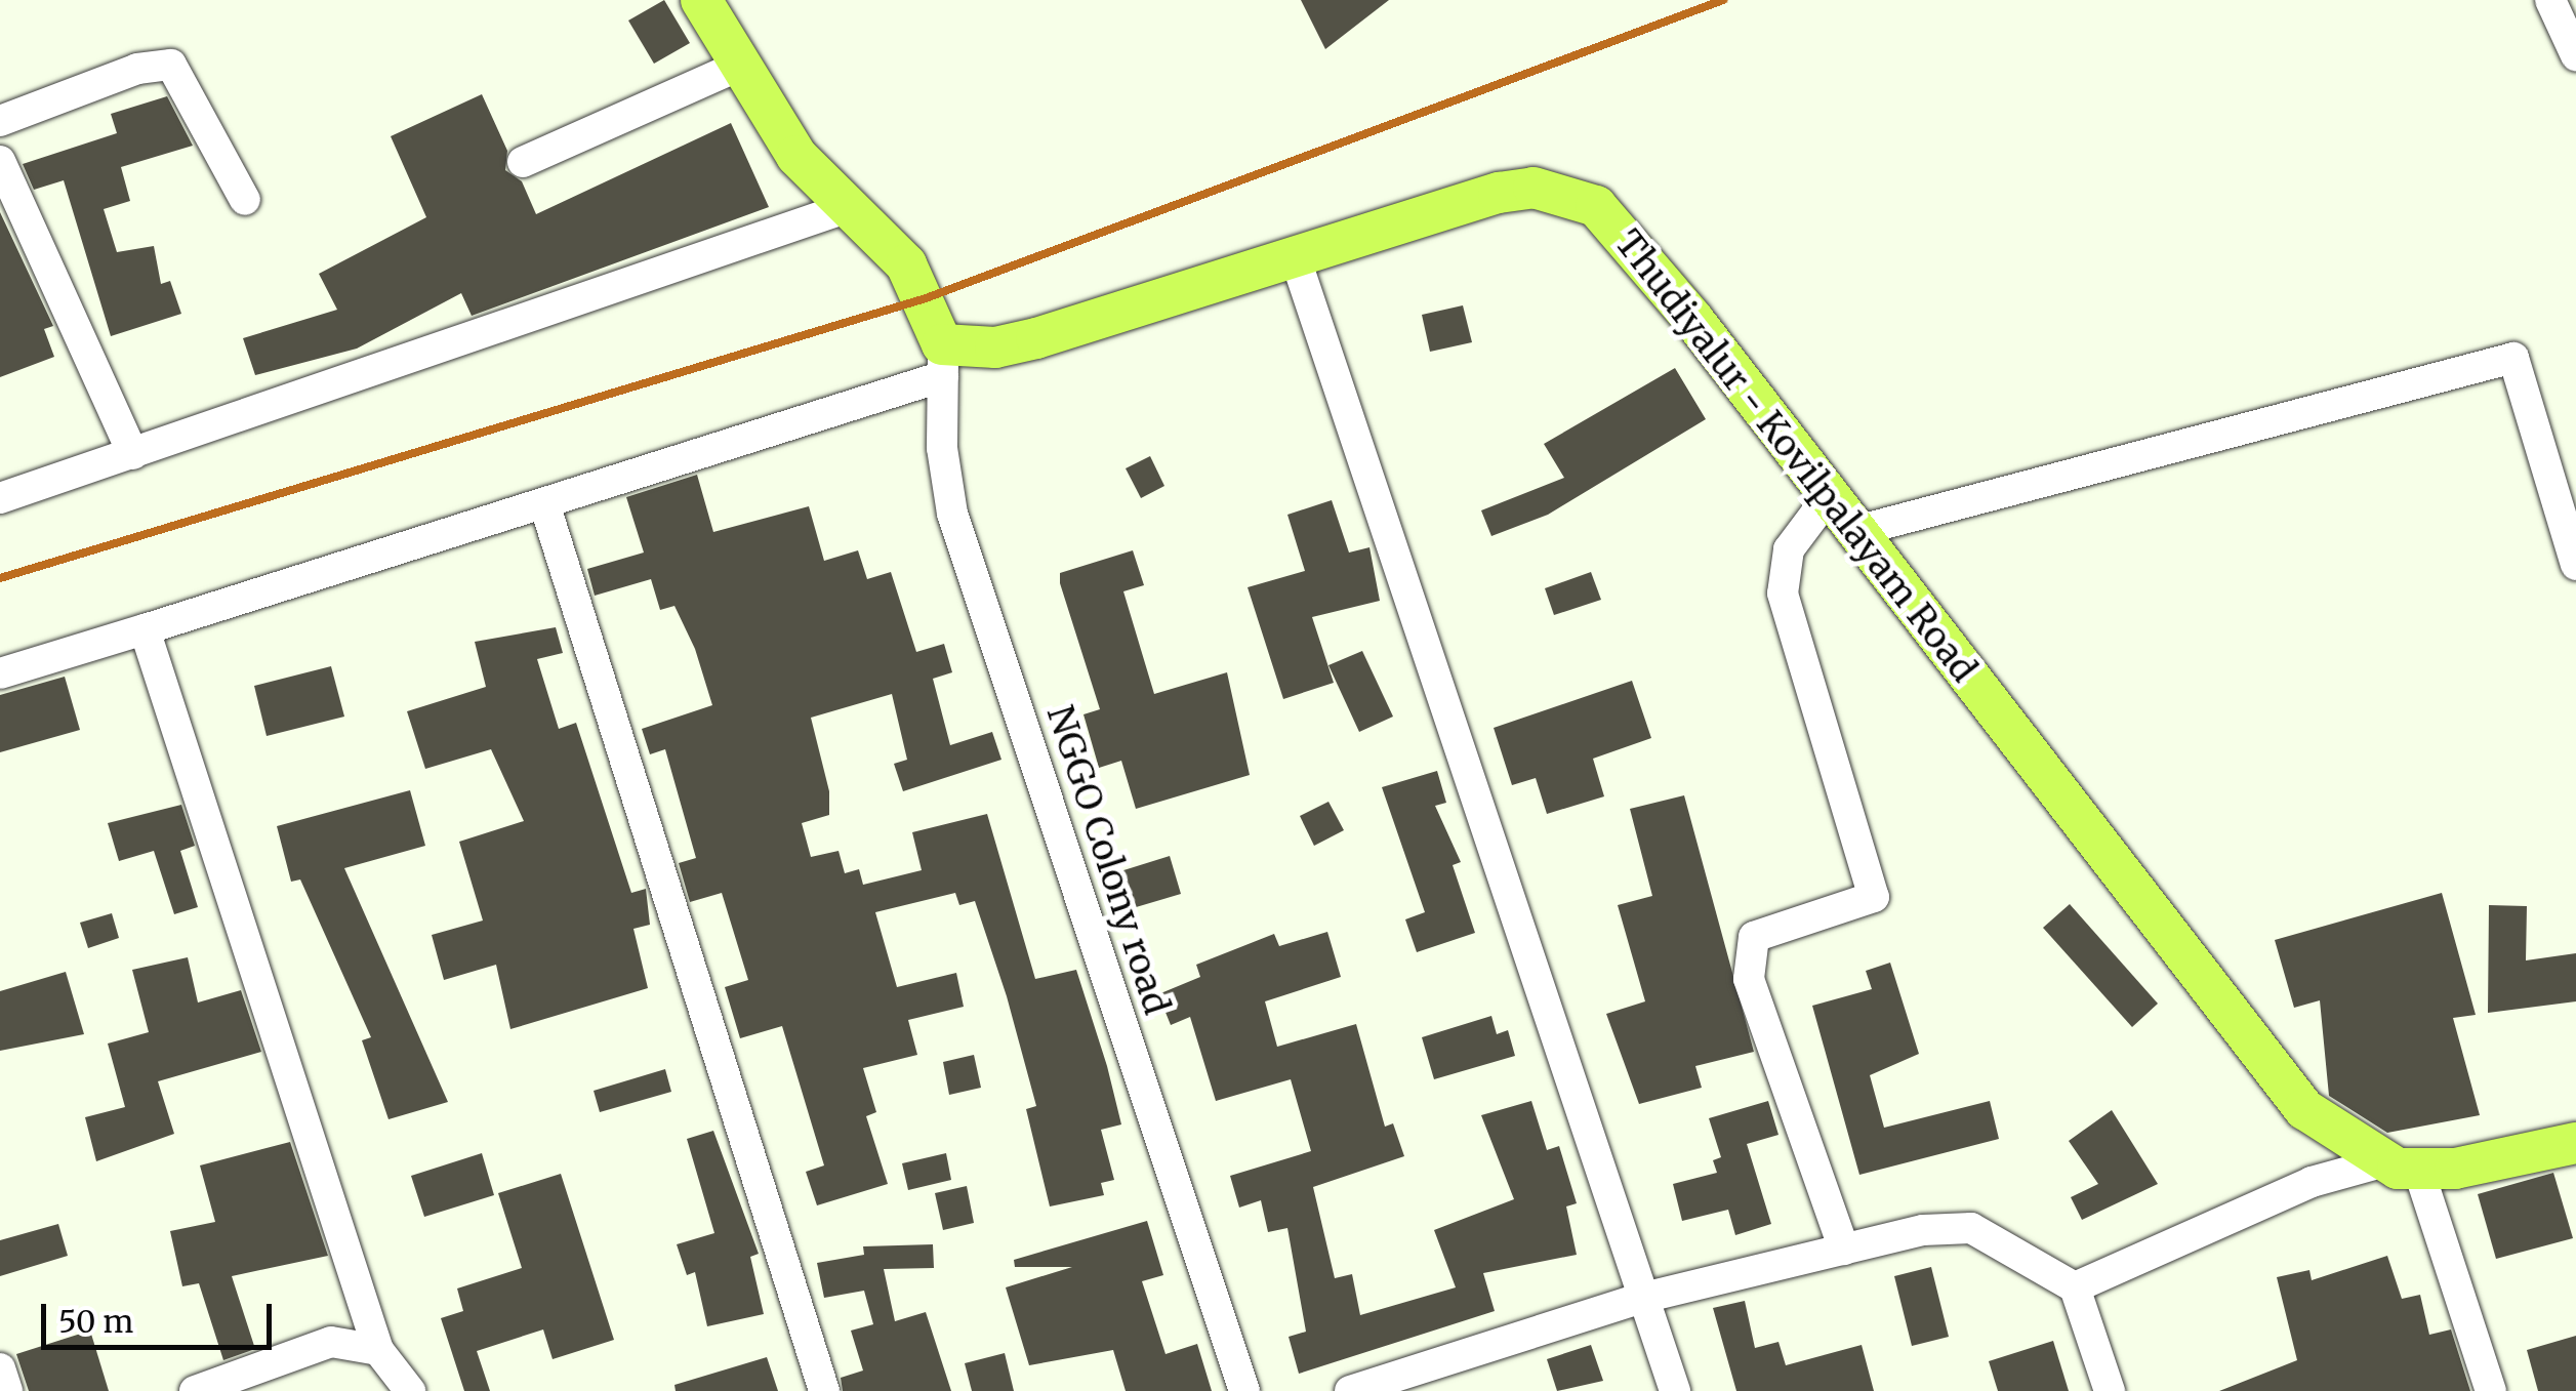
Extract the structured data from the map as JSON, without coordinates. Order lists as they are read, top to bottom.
{
  "streets": {
    "main road": ["Thudiyalur - Kovilpalayam Road"],
    "street": ["NGGO Colony road"]
  },
  "crossings": [
    ["Thudiyalur - Kovilpalayam Road", "NGGO Colony road"]
  ],
  "scale_bar": "50 m"
}
